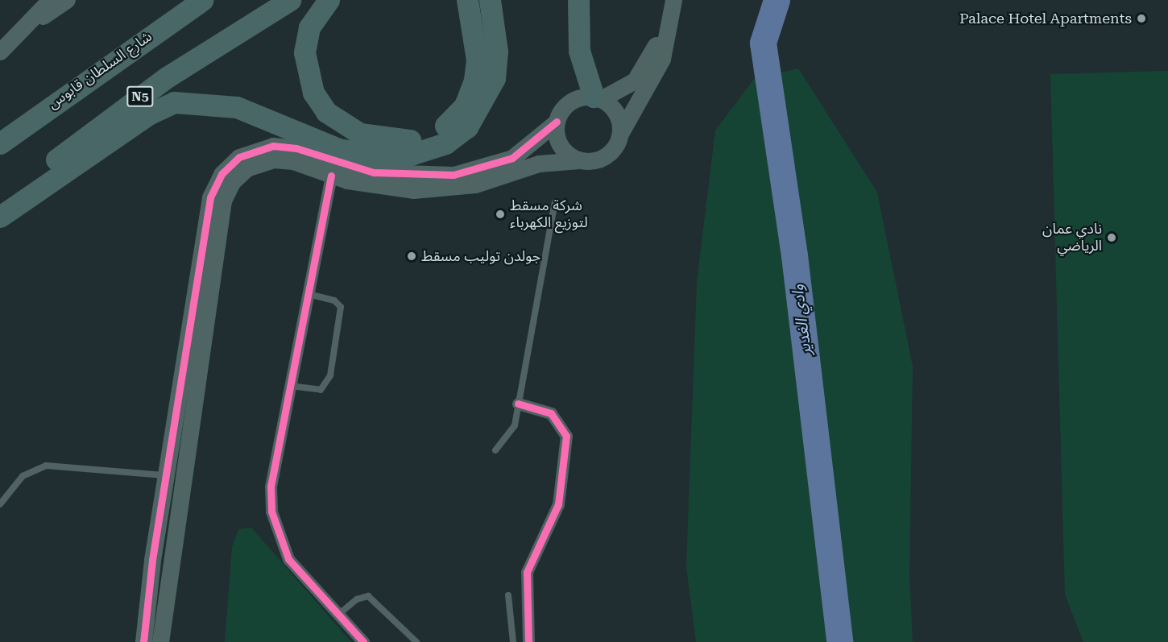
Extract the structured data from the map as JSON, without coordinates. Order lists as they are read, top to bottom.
{
  "streets": {
    "highway": ["شارع السلطان قابوس", "N5"]
  },
  "water": ["وادي الغدير"],
  "places": [
    "Palace Hotel Apartments",
    "شركة مسقط لتوزيع الكهرباء",
    "نادي عمان الرياضي",
    "جولدن توليب مسقط"
  ]
}
